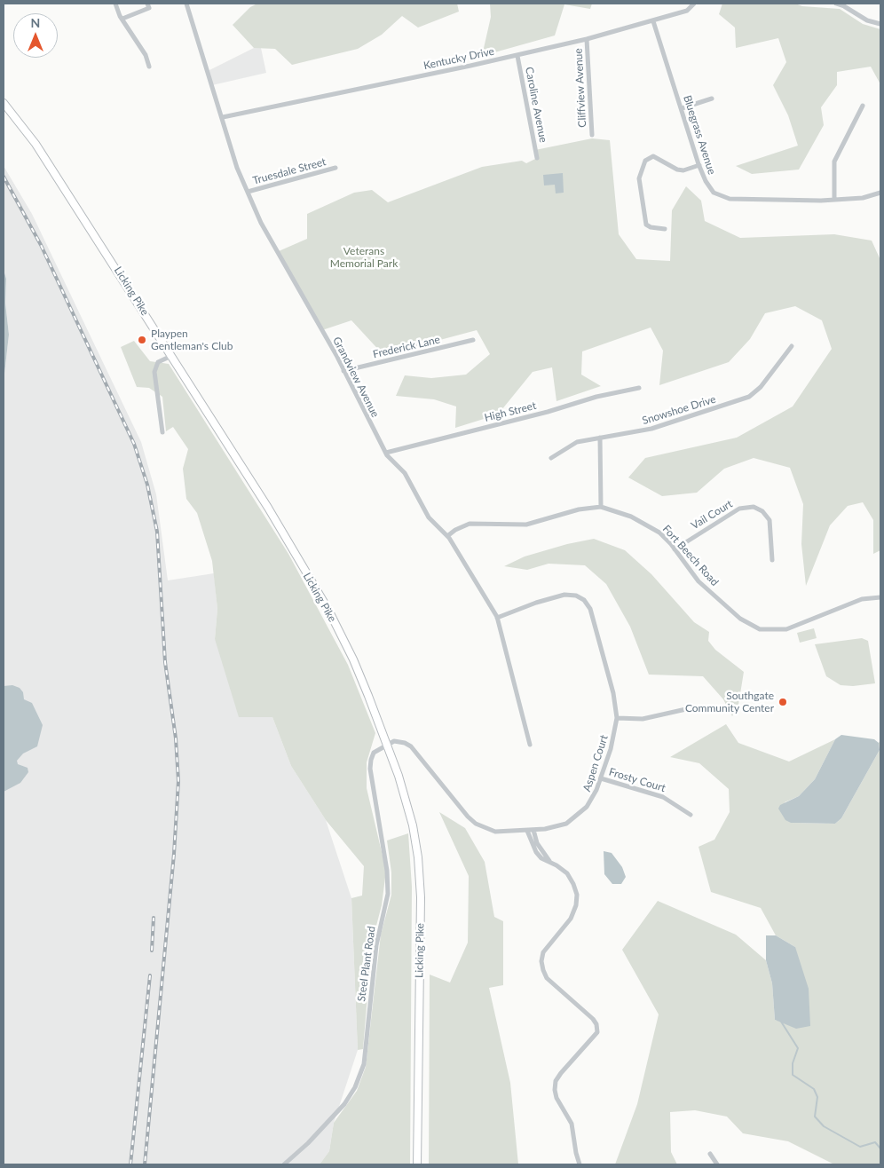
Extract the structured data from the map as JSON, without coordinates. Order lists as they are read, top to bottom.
{
  "streets": {
    "main road": ["Licking Pike"],
    "street": [
      "Kentucky Drive",
      "Cliffview Avenue",
      "Caroline Avenue",
      "Bluegrass Avenue",
      "Truesdale Street",
      "Frederick Lane",
      "Grandview Avenue",
      "Snowshoe Drive",
      "High Street",
      "Vail Court",
      "Fort Beech Road",
      "Aspen Court",
      "Frosty Court",
      "Steel Plant Road"
    ]
  },
  "crossings": [
    ["Kentucky Drive", "Cliffview Avenue"],
    ["Kentucky Drive", "Caroline Avenue"],
    ["Kentucky Drive", "Bluegrass Avenue"],
    ["Kentucky Drive", "Grandview Avenue"],
    ["Truesdale Street", "Grandview Avenue"],
    ["Licking Pike", "Aspen Court"],
    ["Licking Pike", "Steel Plant Road"],
    ["Frederick Lane", "Grandview Avenue"],
    ["Grandview Avenue", "High Street"],
    ["Grandview Avenue", "Fort Beech Road"],
    ["Grandview Avenue", "Aspen Court"],
    ["Vail Court", "Fort Beech Road"],
    ["Aspen Court", "Frosty Court"],
    ["Aspen Court", "Steel Plant Road"]
  ],
  "parks": ["Veterans Memorial Park"],
  "places": ["Playpen Gentleman's Club", "Southgate Community Center"],
  "north": "top"
}
